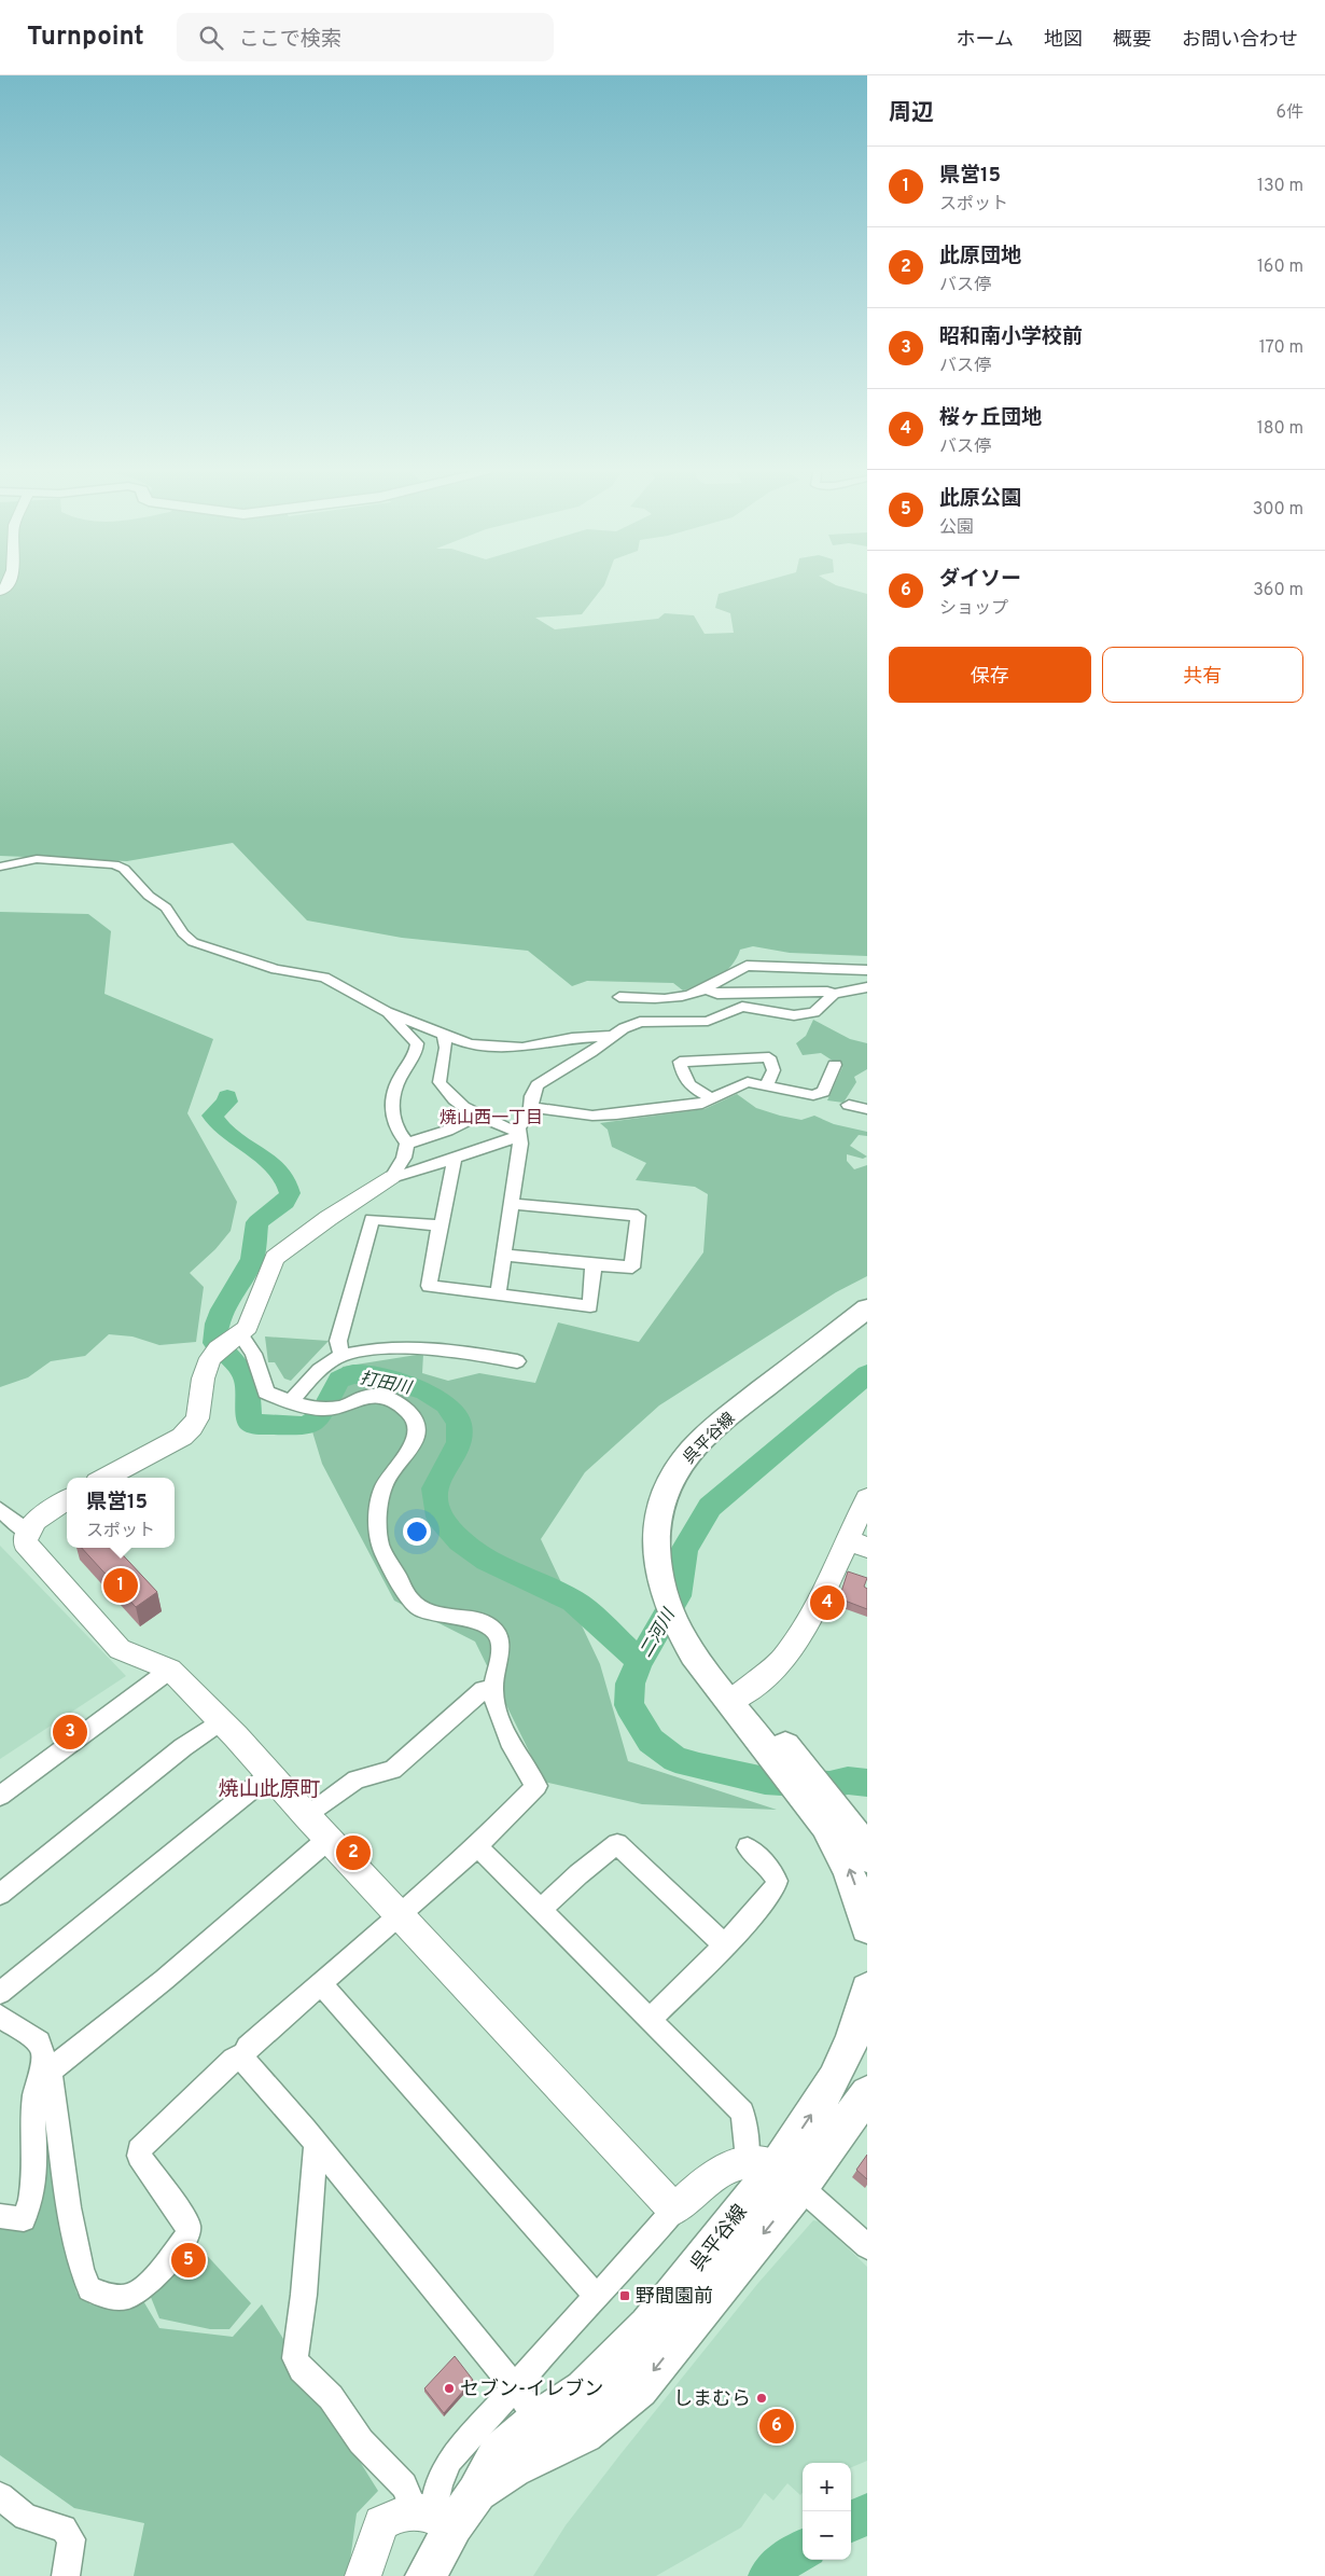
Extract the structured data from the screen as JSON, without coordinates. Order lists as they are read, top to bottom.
{
  "streets": {
    "main road": ["呉平谷線"]
  },
  "districts": ["焼山西一丁目", "焼山此原町"],
  "water": ["打田川", "二河川"],
  "places": {
    "transit": ["野間園前"],
    "other": ["セブン-イレブン", "しまむら"]
  },
  "page": {
    "header": "Turnpoint",
    "search": "ここで検索",
    "nav": [
      "ホーム",
      "地図",
      "概要",
      "お問い合わせ"
    ],
    "heading": ["周辺", "6件"],
    "list": [
      {
        "mark": "1",
        "name": "県営15",
        "note": "スポット",
        "value": "130 m"
      },
      {
        "mark": "2",
        "name": "此原団地",
        "note": "バス停",
        "value": "160 m"
      },
      {
        "mark": "3",
        "name": "昭和南小学校前",
        "note": "バス停",
        "value": "170 m"
      },
      {
        "mark": "4",
        "name": "桜ヶ丘団地",
        "note": "バス停",
        "value": "180 m"
      },
      {
        "mark": "5",
        "name": "此原公園",
        "note": "公園",
        "value": "300 m"
      },
      {
        "mark": "6",
        "name": "ダイソー",
        "note": "ショップ",
        "value": "360 m"
      }
    ],
    "buttons": ["保存", "共有"],
    "popup": ["県営15", "スポット"],
    "pins": [
      "1",
      "4",
      "3",
      "2",
      "5",
      "6"
    ],
    "map_buttons": ["+", "−"]
  }
}
